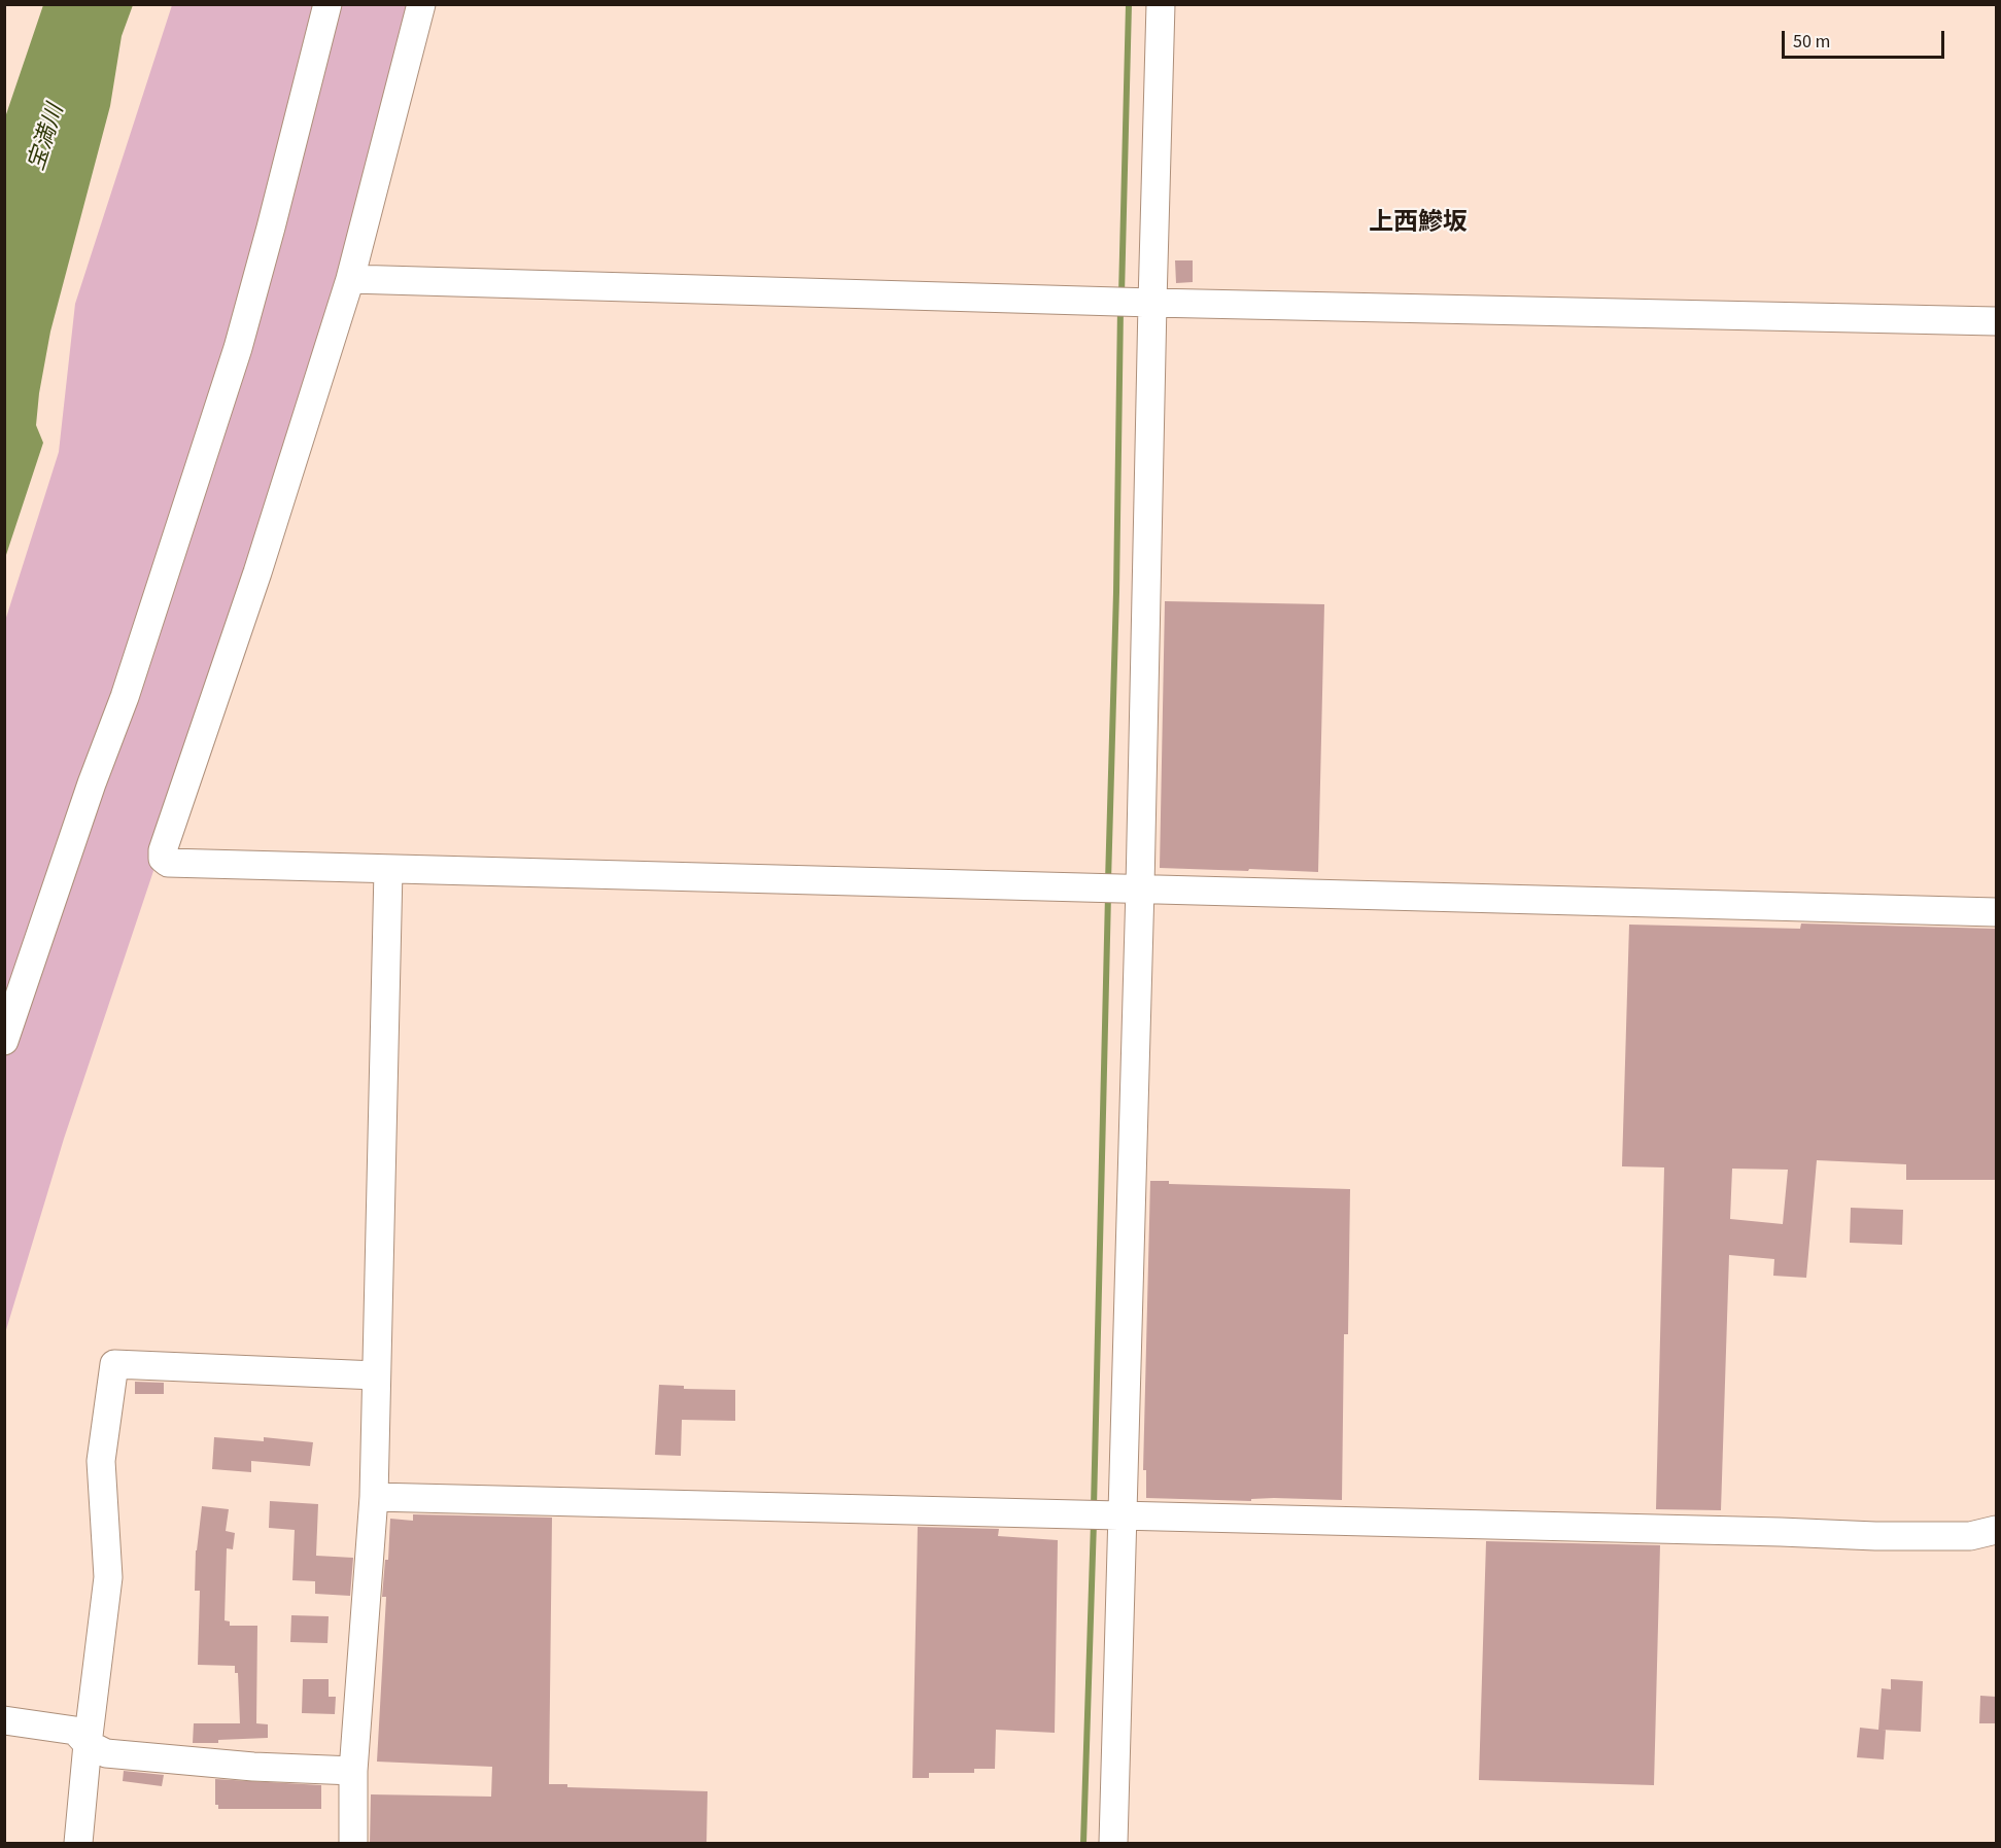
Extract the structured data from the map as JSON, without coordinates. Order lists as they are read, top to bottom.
{
  "districts": ["上西鰺坂"],
  "water": ["宝満川"],
  "scale_bar": "50 m"
}
